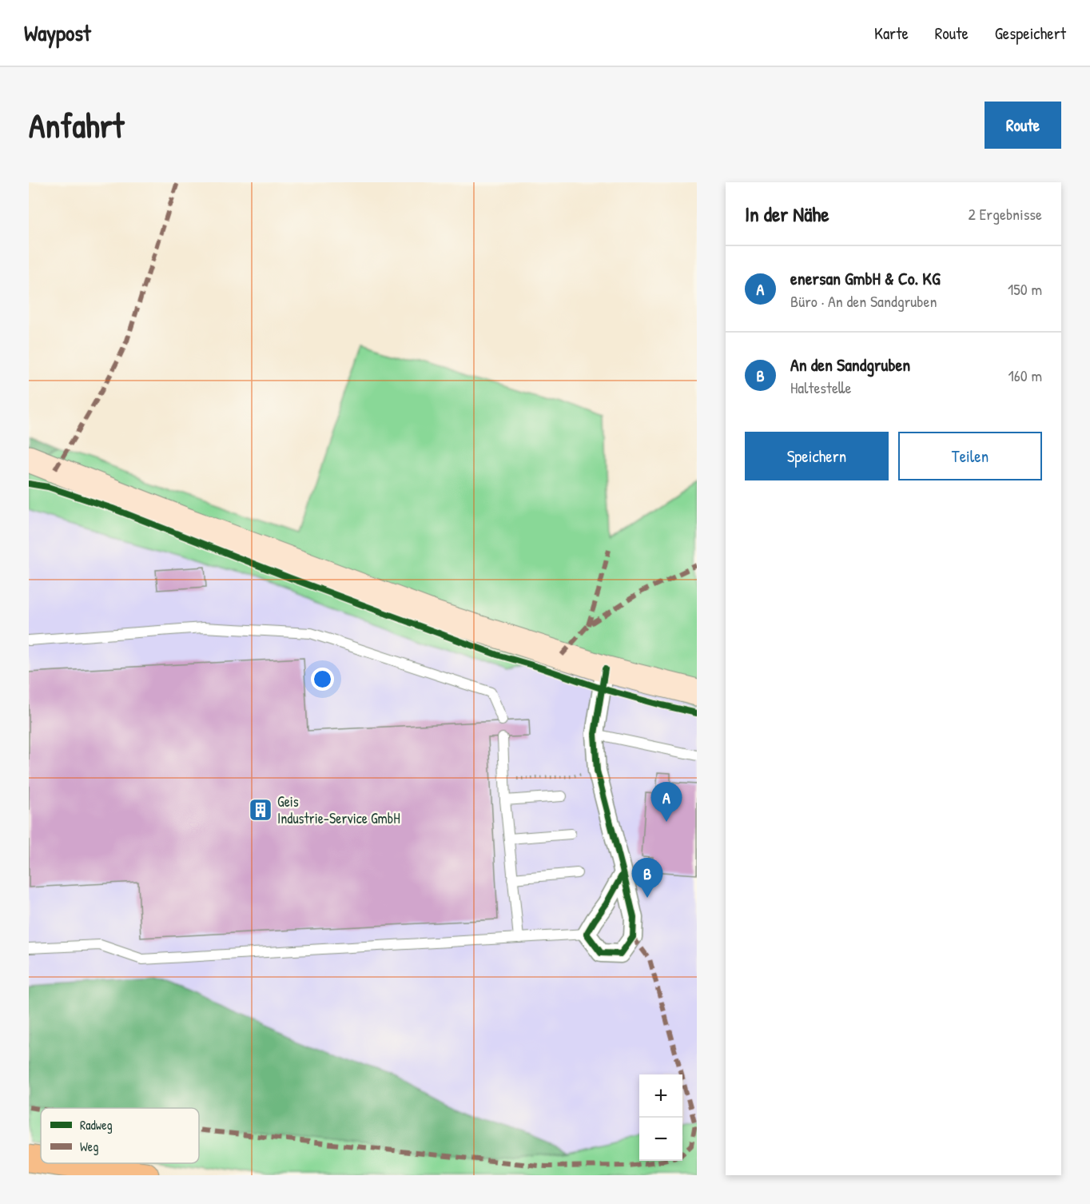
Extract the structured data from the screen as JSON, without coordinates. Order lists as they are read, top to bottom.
{
  "places": {
    "building": ["Geis Industrie-Service GmbH"]
  },
  "legend": ["Radweg", "Weg"],
  "page": {
    "header": "Waypost",
    "nav": ["Karte", "Route", "Gespeichert"],
    "buttons": [
      "Route",
      ["Speichern", "Teilen"]
    ],
    "title": "Anfahrt",
    "heading": ["In der Nähe", "2 Ergebnisse"],
    "list": [
      {
        "mark": "A",
        "name": "enersan GmbH & Co. KG",
        "note": "Büro · An den Sandgruben",
        "value": "150 m"
      },
      {
        "mark": "B",
        "name": "An den Sandgruben",
        "note": "Haltestelle",
        "value": "160 m"
      }
    ],
    "pins": ["A", "B"],
    "map_buttons": ["+", "−"]
  }
}
